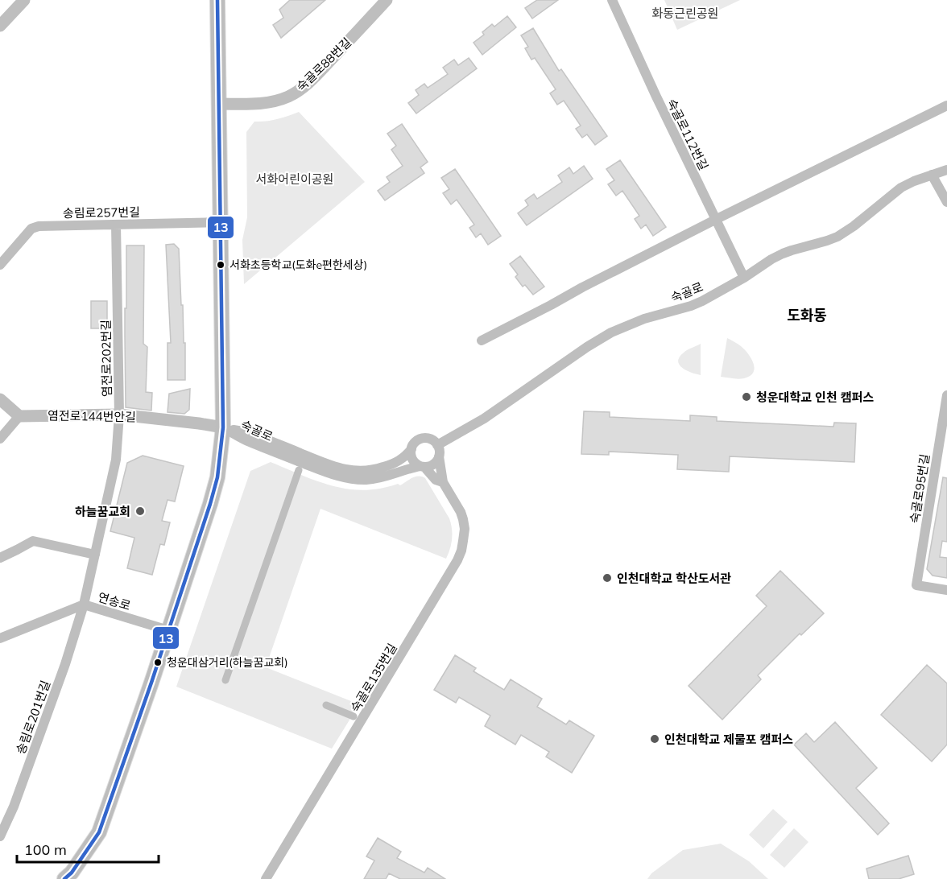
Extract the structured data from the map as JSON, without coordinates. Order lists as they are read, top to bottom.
{
  "streets": {
    "street": [
      "숙골로88번길",
      "숙골로112번길",
      "송림로257번길",
      "숙골로",
      "염전로202번길",
      "염전로144번안길",
      "숙골로95번길",
      "연송로",
      "숙골로135번길",
      "송림로201번길"
    ]
  },
  "crossings": [
    ["숙골로112번길", "숙골로"],
    ["송림로257번길", "염전로202번길"],
    ["숙골로", "염전로144번안길"],
    ["숙골로", "숙골로135번길"],
    ["염전로202번길", "염전로144번안길"],
    ["염전로202번길", "연송로"],
    ["염전로202번길", "송림로201번길"],
    ["연송로", "송림로201번길"]
  ],
  "districts": ["도화동"],
  "parks": ["화동근린공원", "서화어린이공원"],
  "places": [
    "서화초등학교(도화e편한세상)",
    "청운대학교 인천 캠퍼스",
    "하늘꿈교회",
    "인천대학교 학산도서관",
    "청운대삼거리(하늘꿈교회)",
    "인천대학교 제물포 캠퍼스"
  ],
  "lines": ["transit line 13"],
  "scale_bar": "100 m"
}
